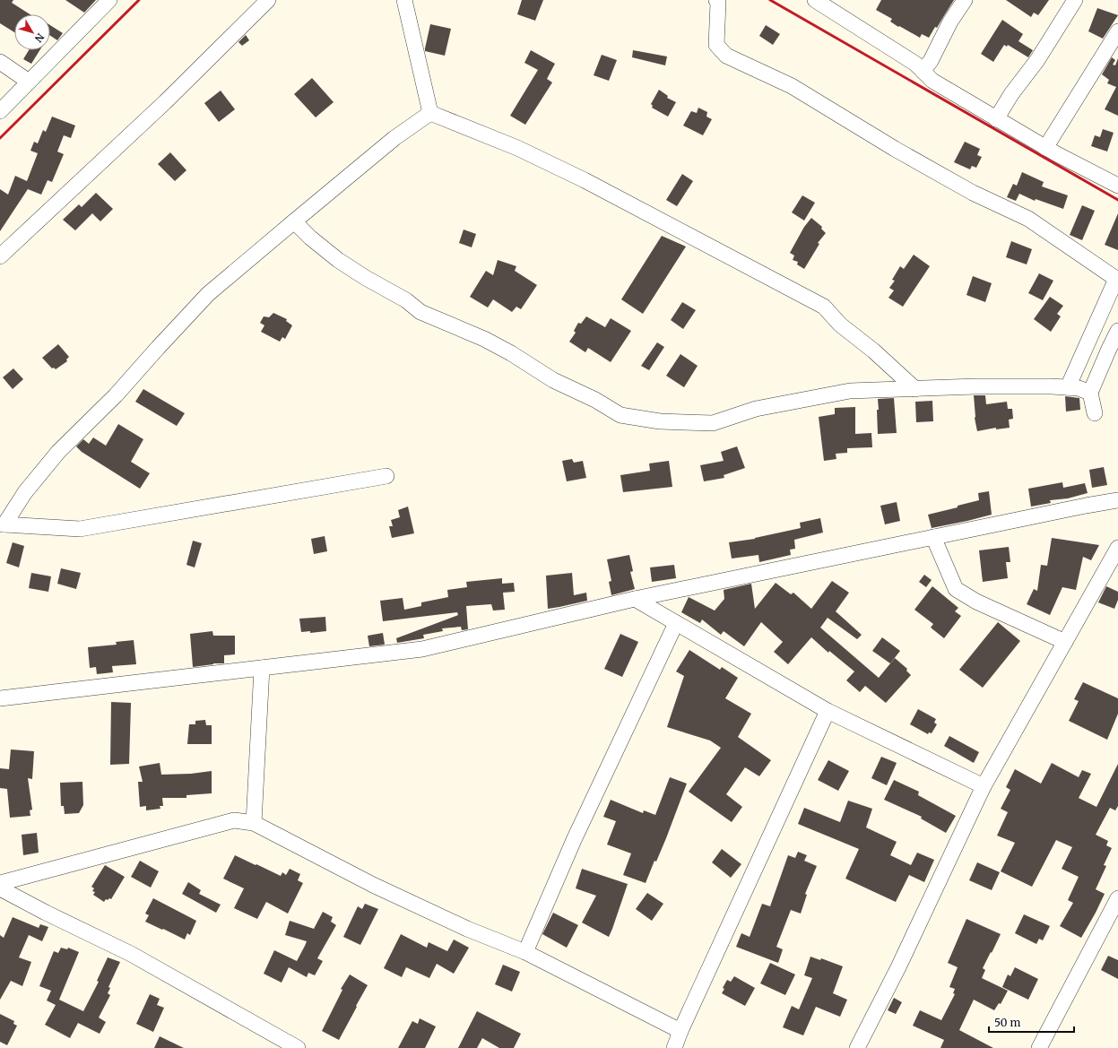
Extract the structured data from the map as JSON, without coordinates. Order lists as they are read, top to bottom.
{
  "scale_bar": "50 m",
  "north": "bottom right"
}
